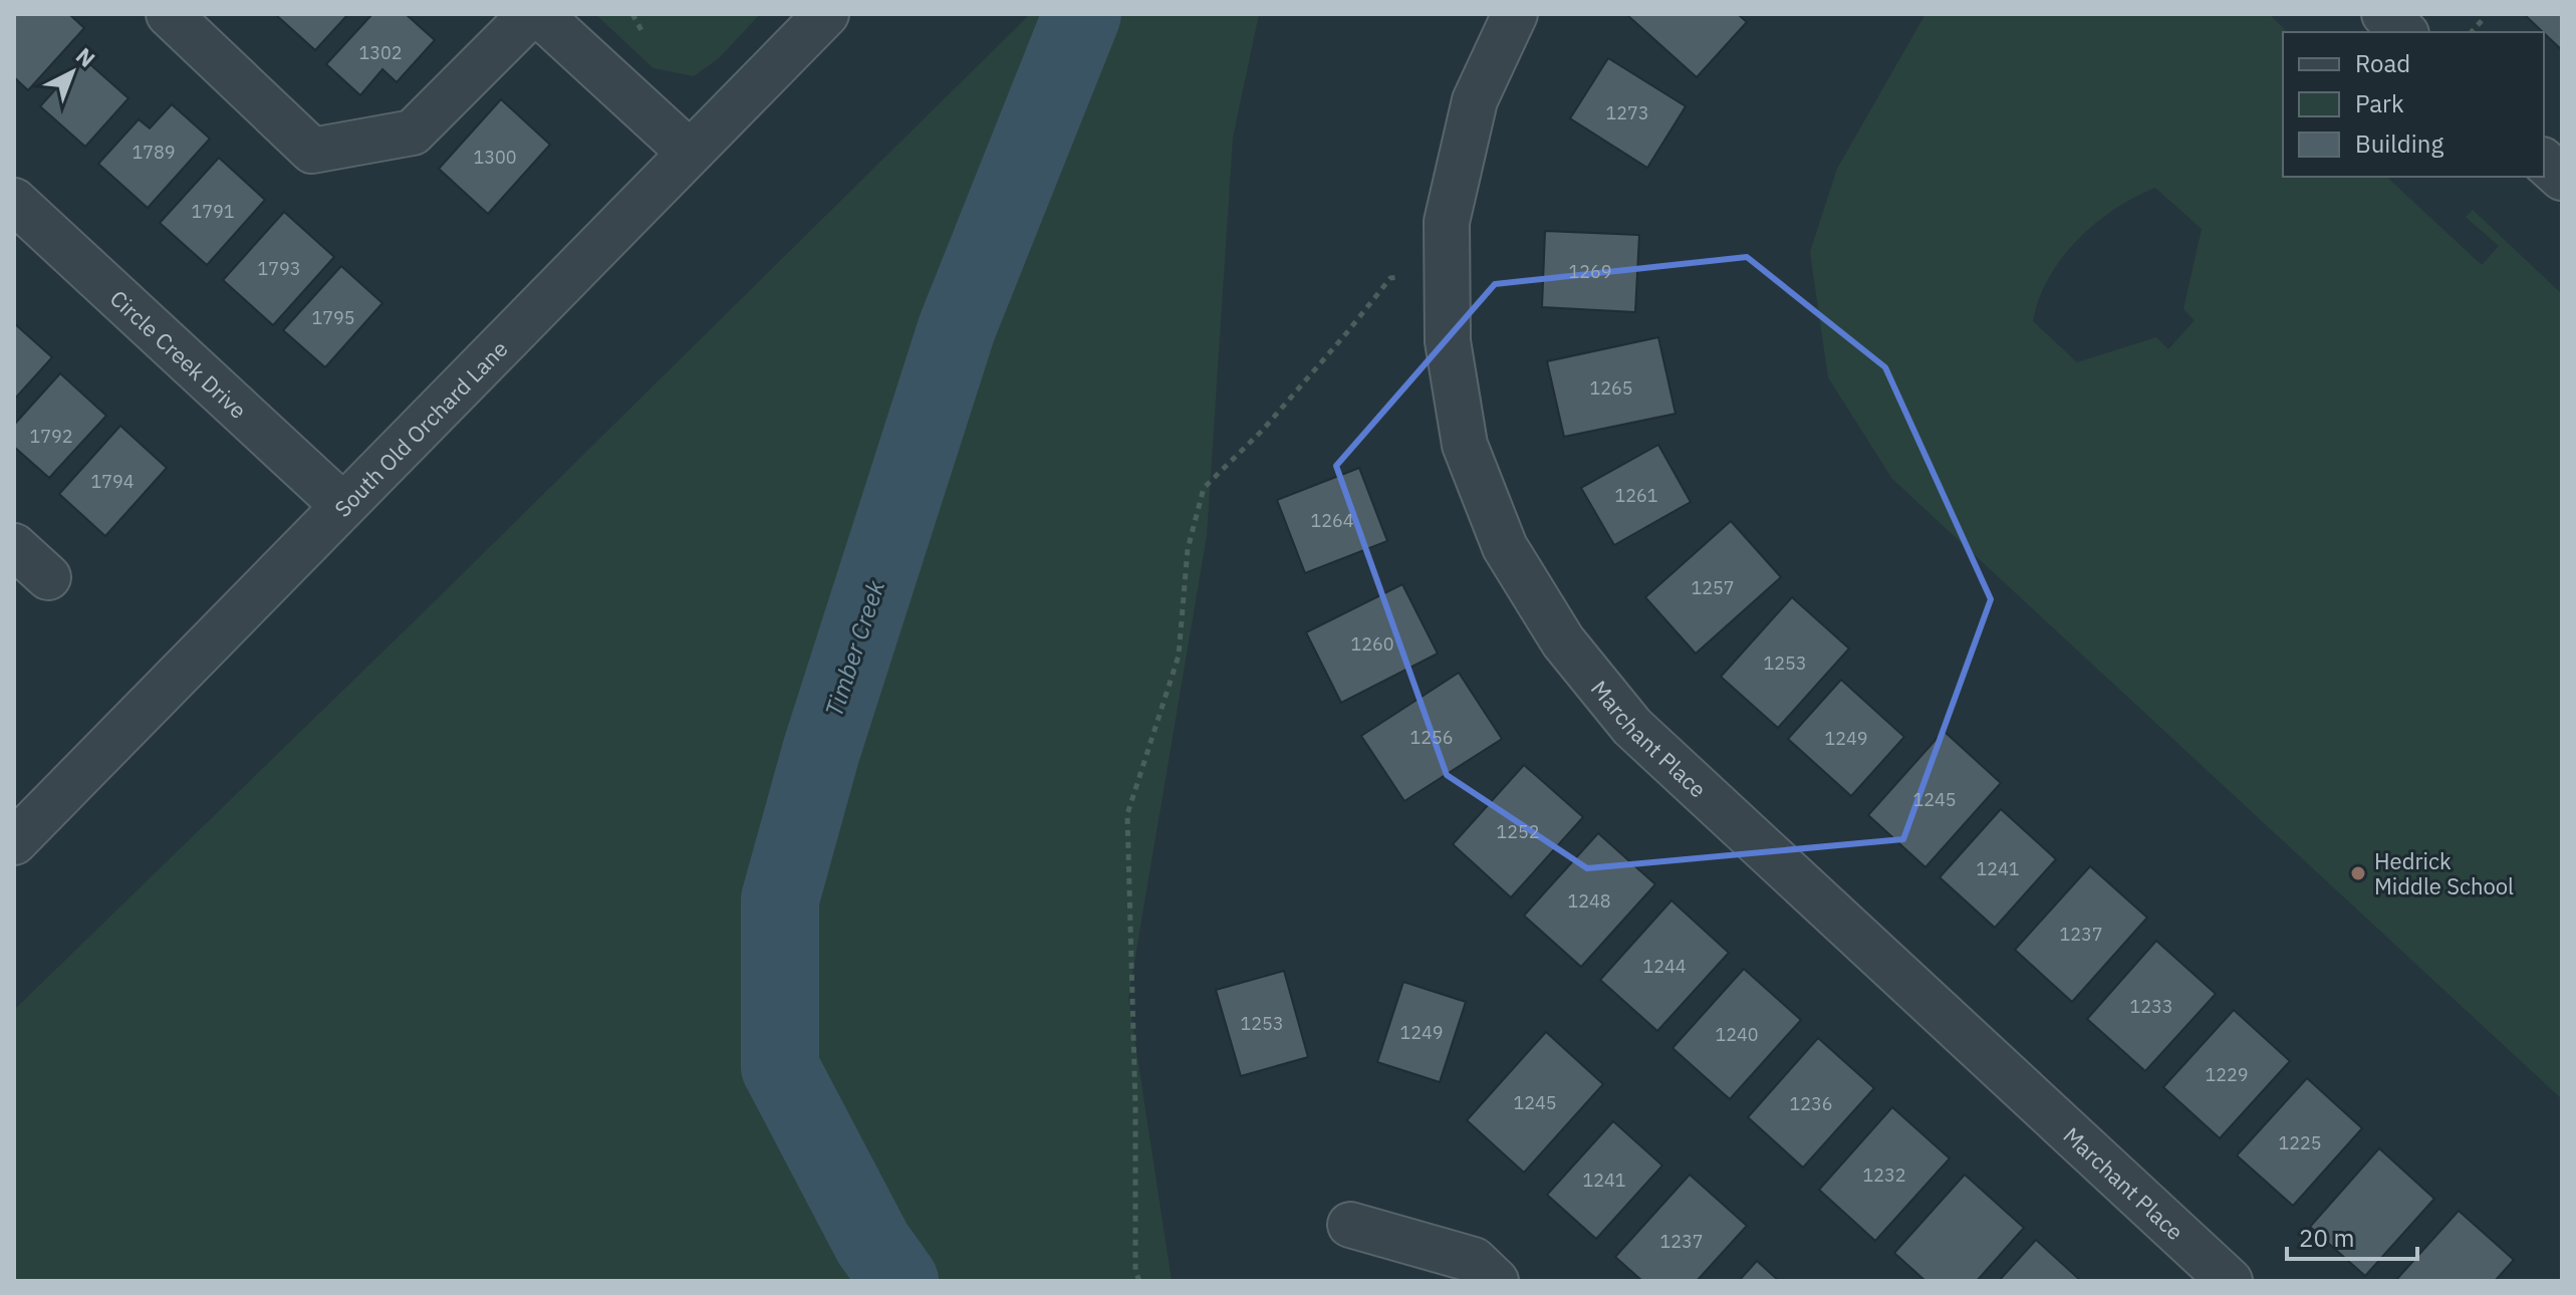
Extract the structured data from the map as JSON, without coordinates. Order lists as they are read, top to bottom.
{
  "streets": {
    "street": ["Circle Creek Drive", "South Old Orchard Lane", "Marchant Place"]
  },
  "crossings": [
    ["Circle Creek Drive", "South Old Orchard Lane"]
  ],
  "water": ["Timber Creek"],
  "places": ["Hedrick Middle School"],
  "house_numbers": [
    "1302",
    "1273",
    "1789",
    "1300",
    "1791",
    "1793",
    "1269",
    "1795",
    "1265",
    "1792",
    "1794",
    "1261",
    "1264",
    "1257",
    "1260",
    "1253",
    "1256",
    "1249",
    "1245",
    "1252",
    "1241",
    "1248",
    "1237",
    "1244",
    "1233",
    "1253",
    "1249",
    "1240",
    "1229",
    "1245",
    "1236",
    "1225",
    "1232",
    "1241",
    "1237"
  ],
  "legend": ["Road", "Park", "Building"],
  "scale_bar": "20 m",
  "north": "top right"
}
